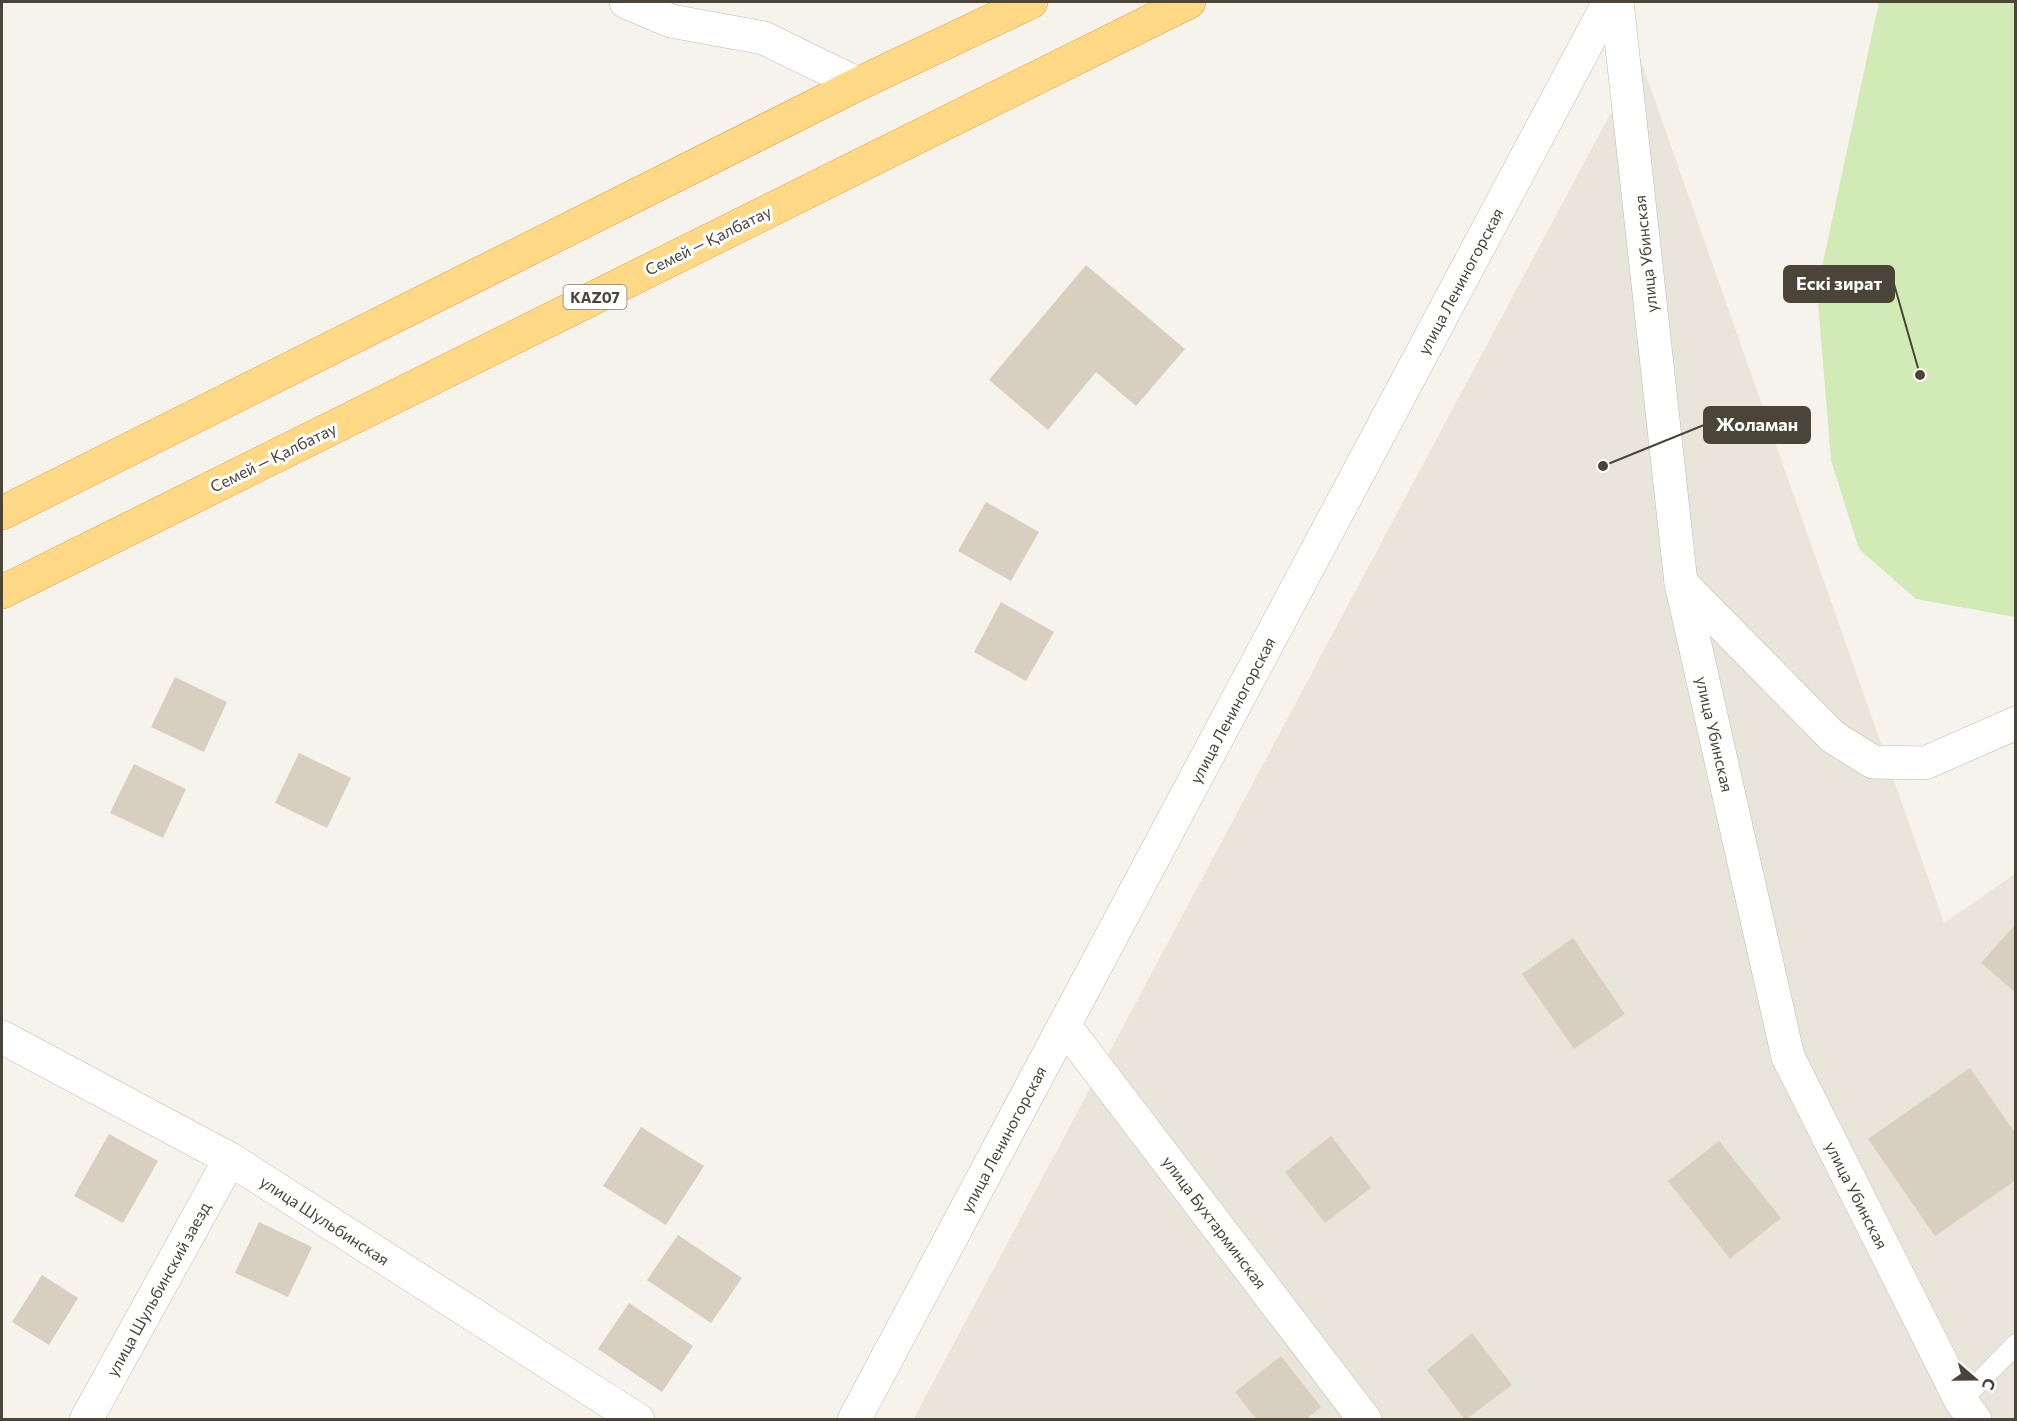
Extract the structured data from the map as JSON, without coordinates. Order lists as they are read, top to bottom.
{
  "streets": {
    "highway": ["Семей — Қалбатау", "KAZ07"],
    "street": [
      "улица Убинская",
      "улица Лениногорская",
      "улица Шульбинская",
      "улица Бухтарминская",
      "улица Шульбинский заезд"
    ]
  },
  "crossings": [
    ["улица Лениногорская", "улица Бухтарминская"],
    ["улица Шульбинская", "улица Шульбинский заезд"]
  ],
  "places": ["Ескі зират", "Жоламан"],
  "north": "right"
}
